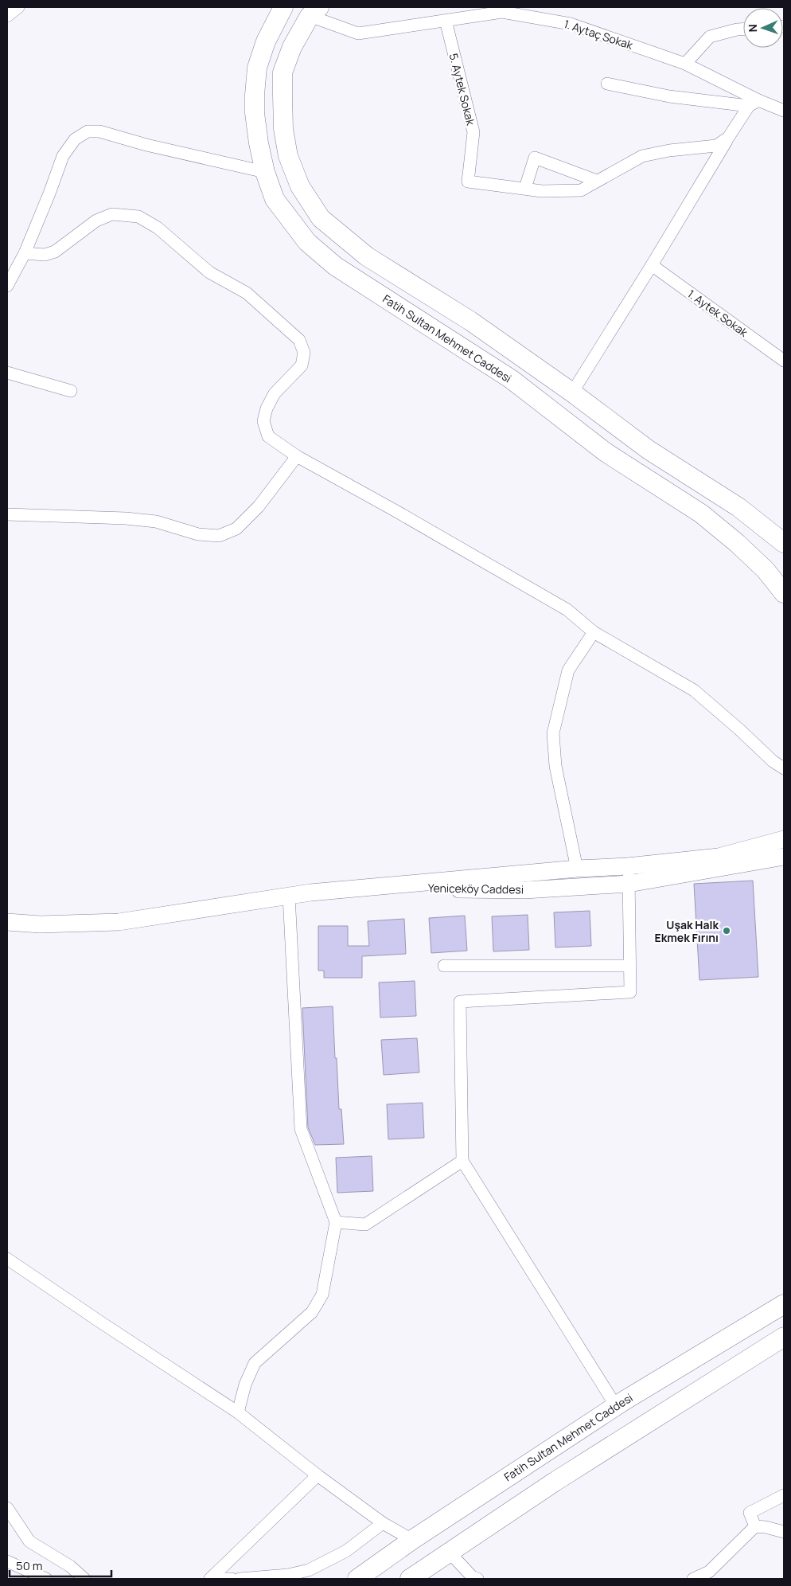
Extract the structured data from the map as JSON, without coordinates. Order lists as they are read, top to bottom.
{
  "streets": {
    "main road": ["Fatih Sultan Mehmet Caddesi"],
    "street": [
      "1. Aytaç Sokak",
      "5. Aytek Sokak",
      "1. Aytek Sokak",
      "Yeniceköy Caddesi"
    ]
  },
  "crossings": [
    ["1. Aytaç Sokak", "5. Aytek Sokak"]
  ],
  "places": ["Uşak Halk Ekmek Fırını"],
  "scale_bar": "50 m",
  "north": "left"
}
